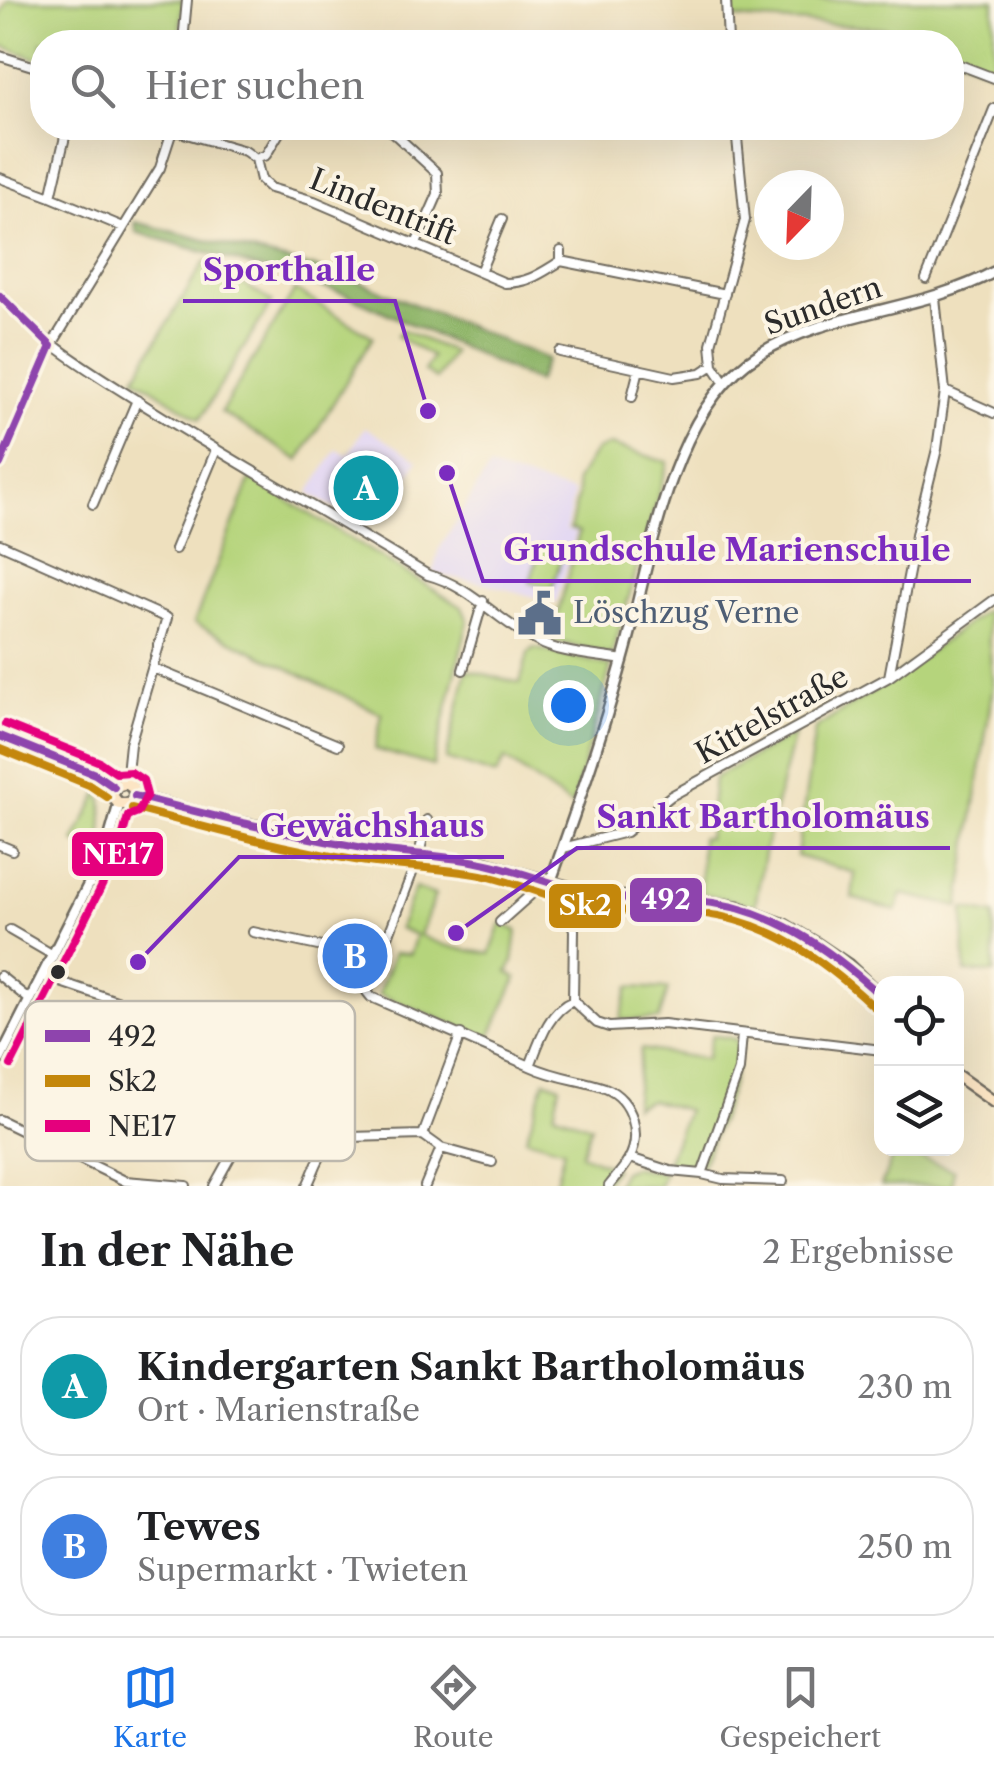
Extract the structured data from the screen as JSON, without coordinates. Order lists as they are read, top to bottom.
{
  "streets": {
    "street": ["Lindentrift", "Sundern", "Kittelstraße"]
  },
  "crossings": [
    ["Sundern", "Kittelstraße"]
  ],
  "places": {
    "other": [
      "Sporthalle",
      "Grundschule Marienschule",
      "Sankt Bartholomäus",
      "Gewächshaus"
    ],
    "public building": ["Löschzug Verne"]
  },
  "lines": ["transit line 492", "transit line NE17", "transit line Sk2"],
  "legend": ["492", "Sk2", "NE17"],
  "north": "bottom left",
  "page": {
    "search": "Hier suchen",
    "pins": ["A", "B"],
    "heading": ["In der Nähe", "2 Ergebnisse"],
    "list": [
      {
        "mark": "A",
        "name": "Kindergarten Sankt Bartholomäus",
        "note": "Ort · Marienstraße",
        "value": "230 m"
      },
      {
        "mark": "B",
        "name": "Tewes",
        "note": "Supermarkt · Twieten",
        "value": "250 m"
      }
    ],
    "nav": ["Karte", "Route", "Gespeichert"]
  }
}
